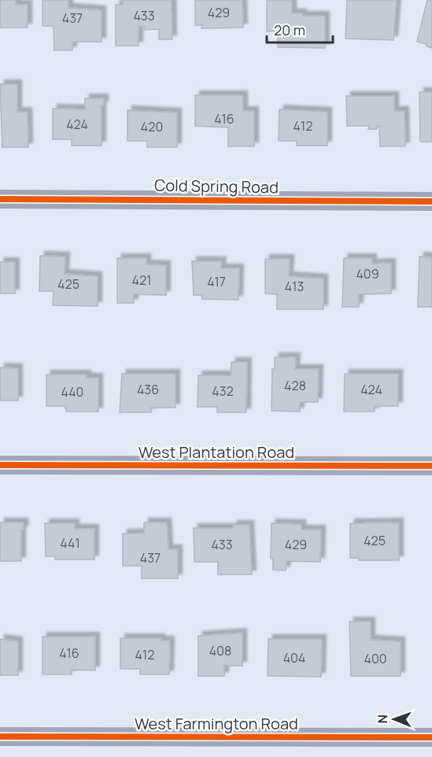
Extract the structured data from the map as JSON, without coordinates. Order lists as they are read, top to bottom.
{
  "streets": {
    "street": ["Cold Spring Road", "West Plantation Road", "West Farmington Road"]
  },
  "house_numbers": [
    "429",
    "433",
    "437",
    "416",
    "424",
    "412",
    "420",
    "409",
    "421",
    "417",
    "425",
    "413",
    "428",
    "436",
    "424",
    "432",
    "440",
    "425",
    "441",
    "433",
    "429",
    "437",
    "408",
    "416",
    "412",
    "404",
    "400"
  ],
  "scale_bar": "20 m",
  "north": "left"
}
